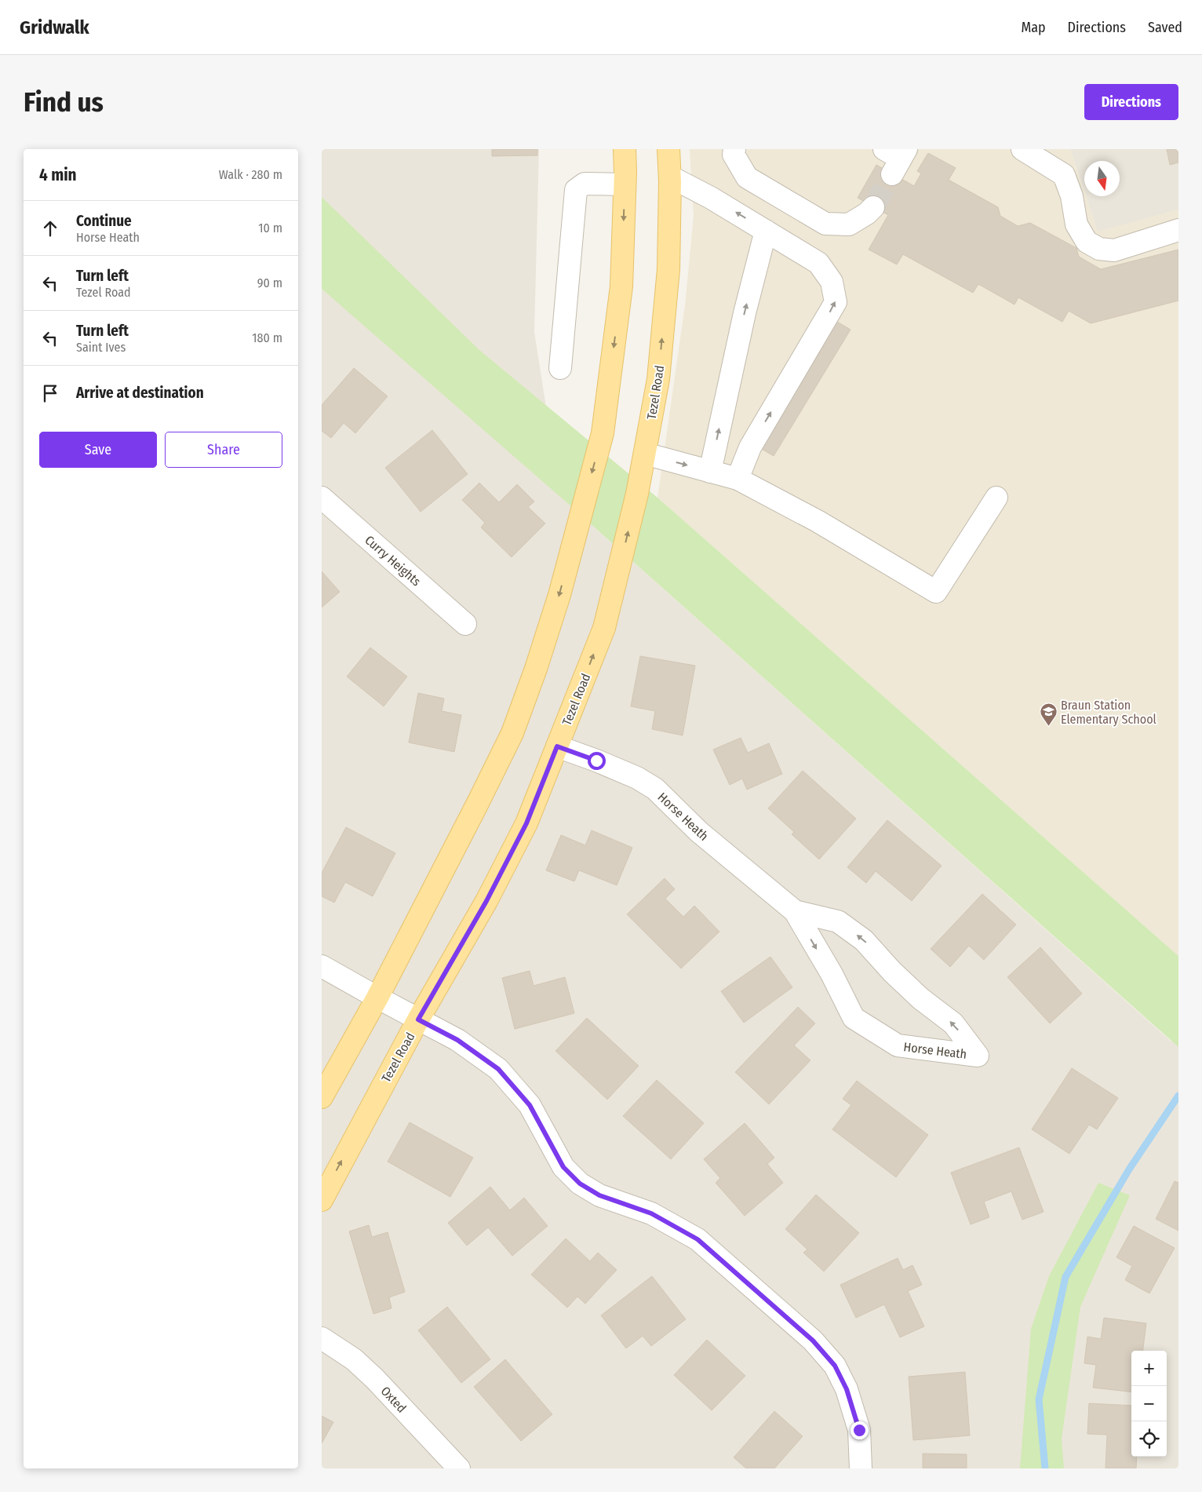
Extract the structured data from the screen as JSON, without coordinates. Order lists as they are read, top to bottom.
{
  "streets": {
    "main road": ["Tezel Road"],
    "street": ["Curry Heights", "Horse Heath", "Oxted"]
  },
  "crossings": [
    ["Tezel Road", "Horse Heath"]
  ],
  "places": {
    "school or university": ["Braun Station Elementary School"]
  },
  "north": "bottom",
  "page": {
    "header": "Gridwalk",
    "nav": ["Map", "Directions", "Saved"],
    "buttons": [
      "Directions",
      ["Save", "Share"]
    ],
    "title": "Find us",
    "heading": ["4 min", "Walk · 280 m"],
    "list": [
      ["Continue", "Horse Heath", "10 m"],
      ["Turn left", "Tezel Road", "90 m"],
      ["Turn left", "Saint Ives", "180 m"],
      "Arrive at destination"
    ],
    "map_buttons": ["+", "−"]
  }
}
